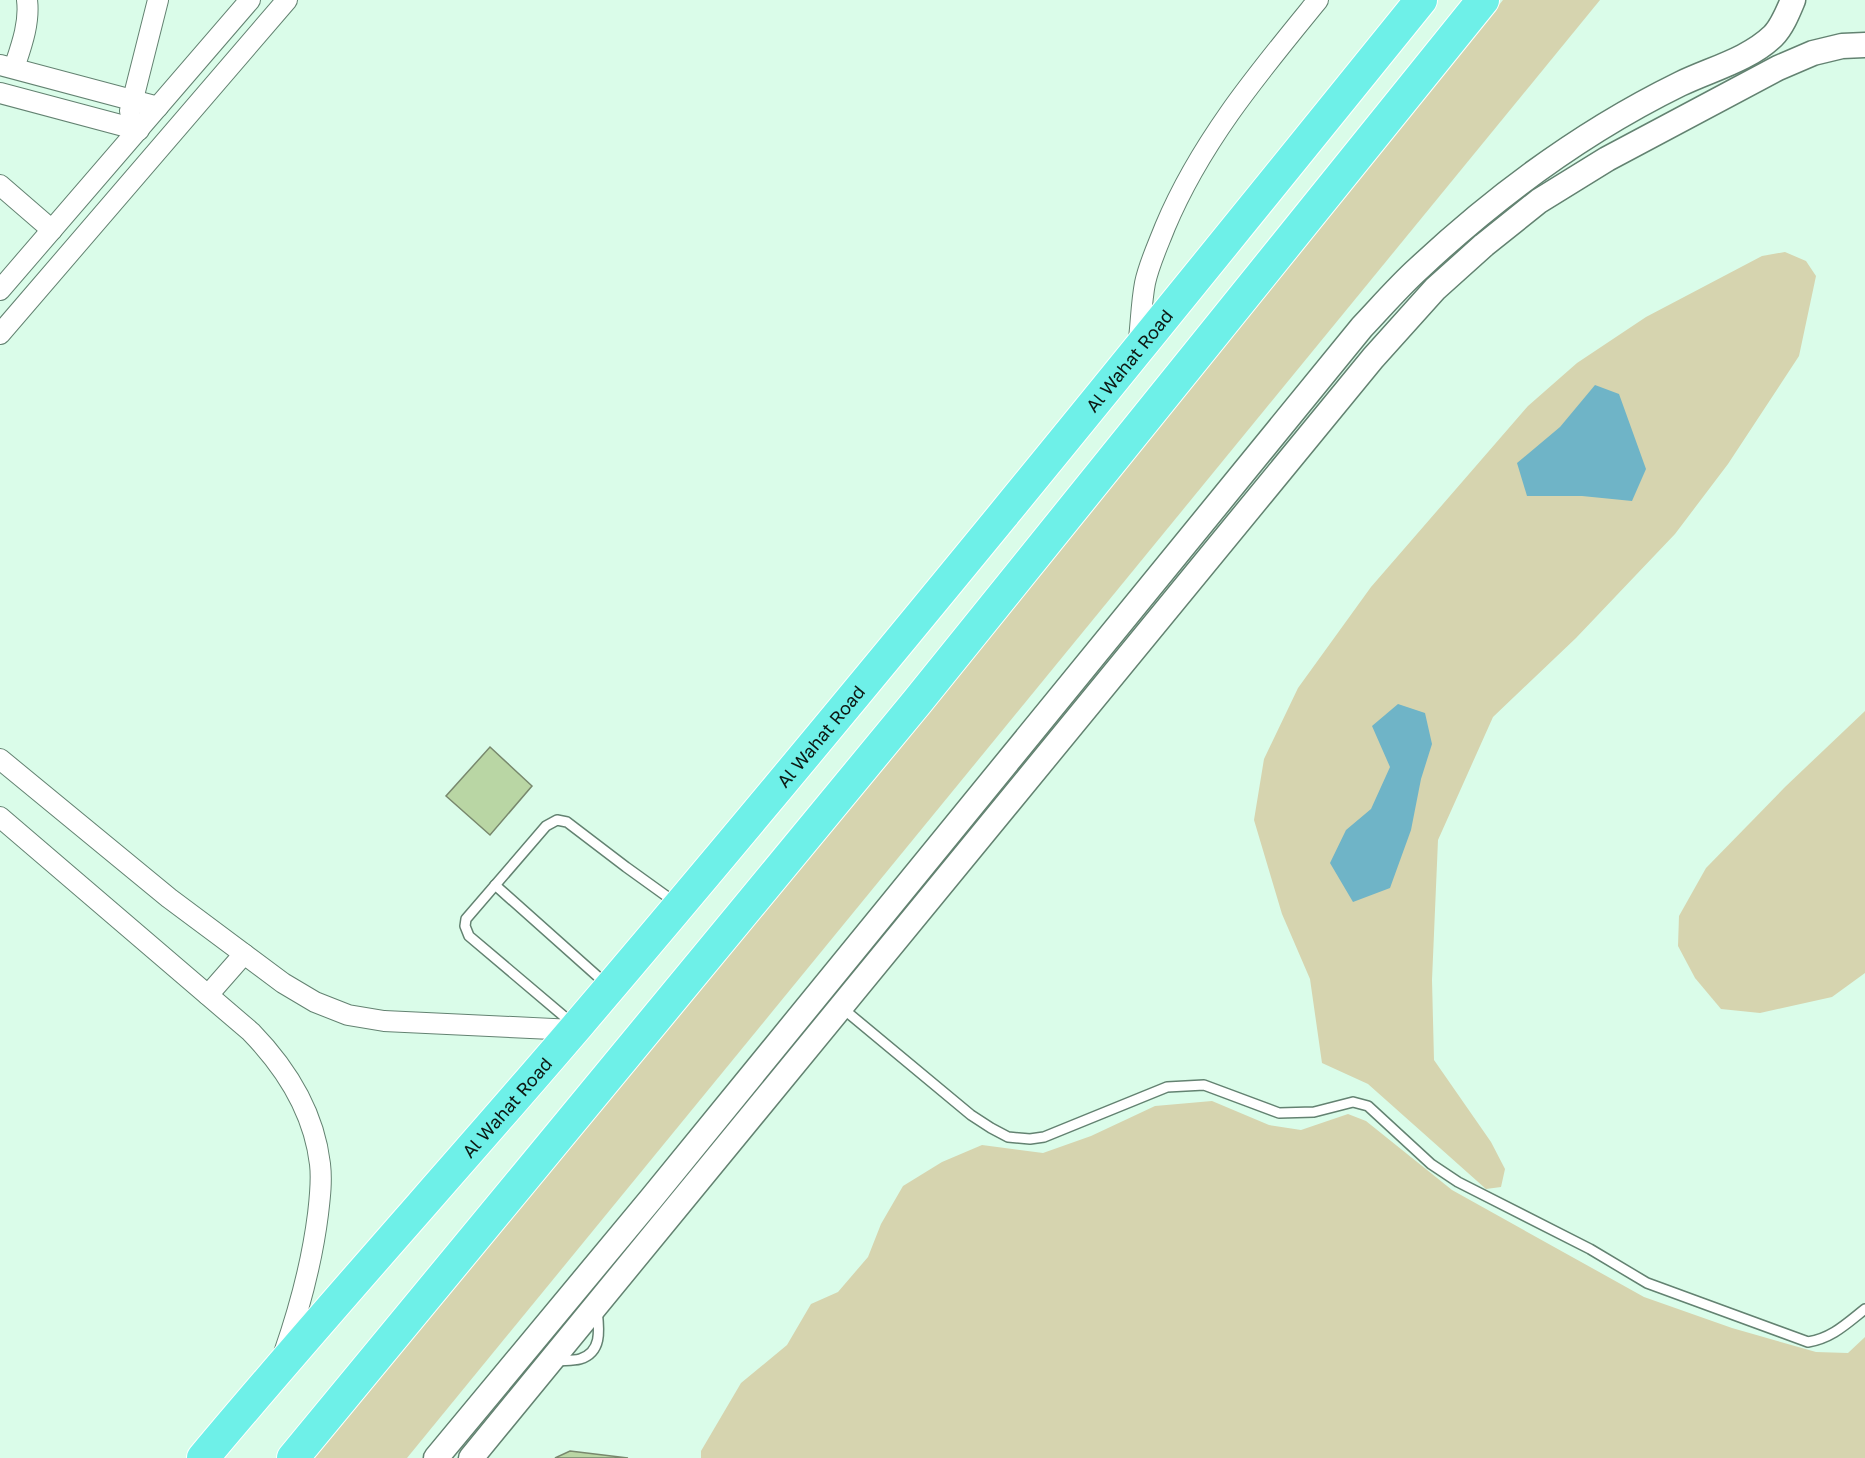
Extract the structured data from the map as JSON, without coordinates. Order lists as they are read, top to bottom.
{
  "streets": {
    "highway": ["Al Wahat Road"]
  }
}
